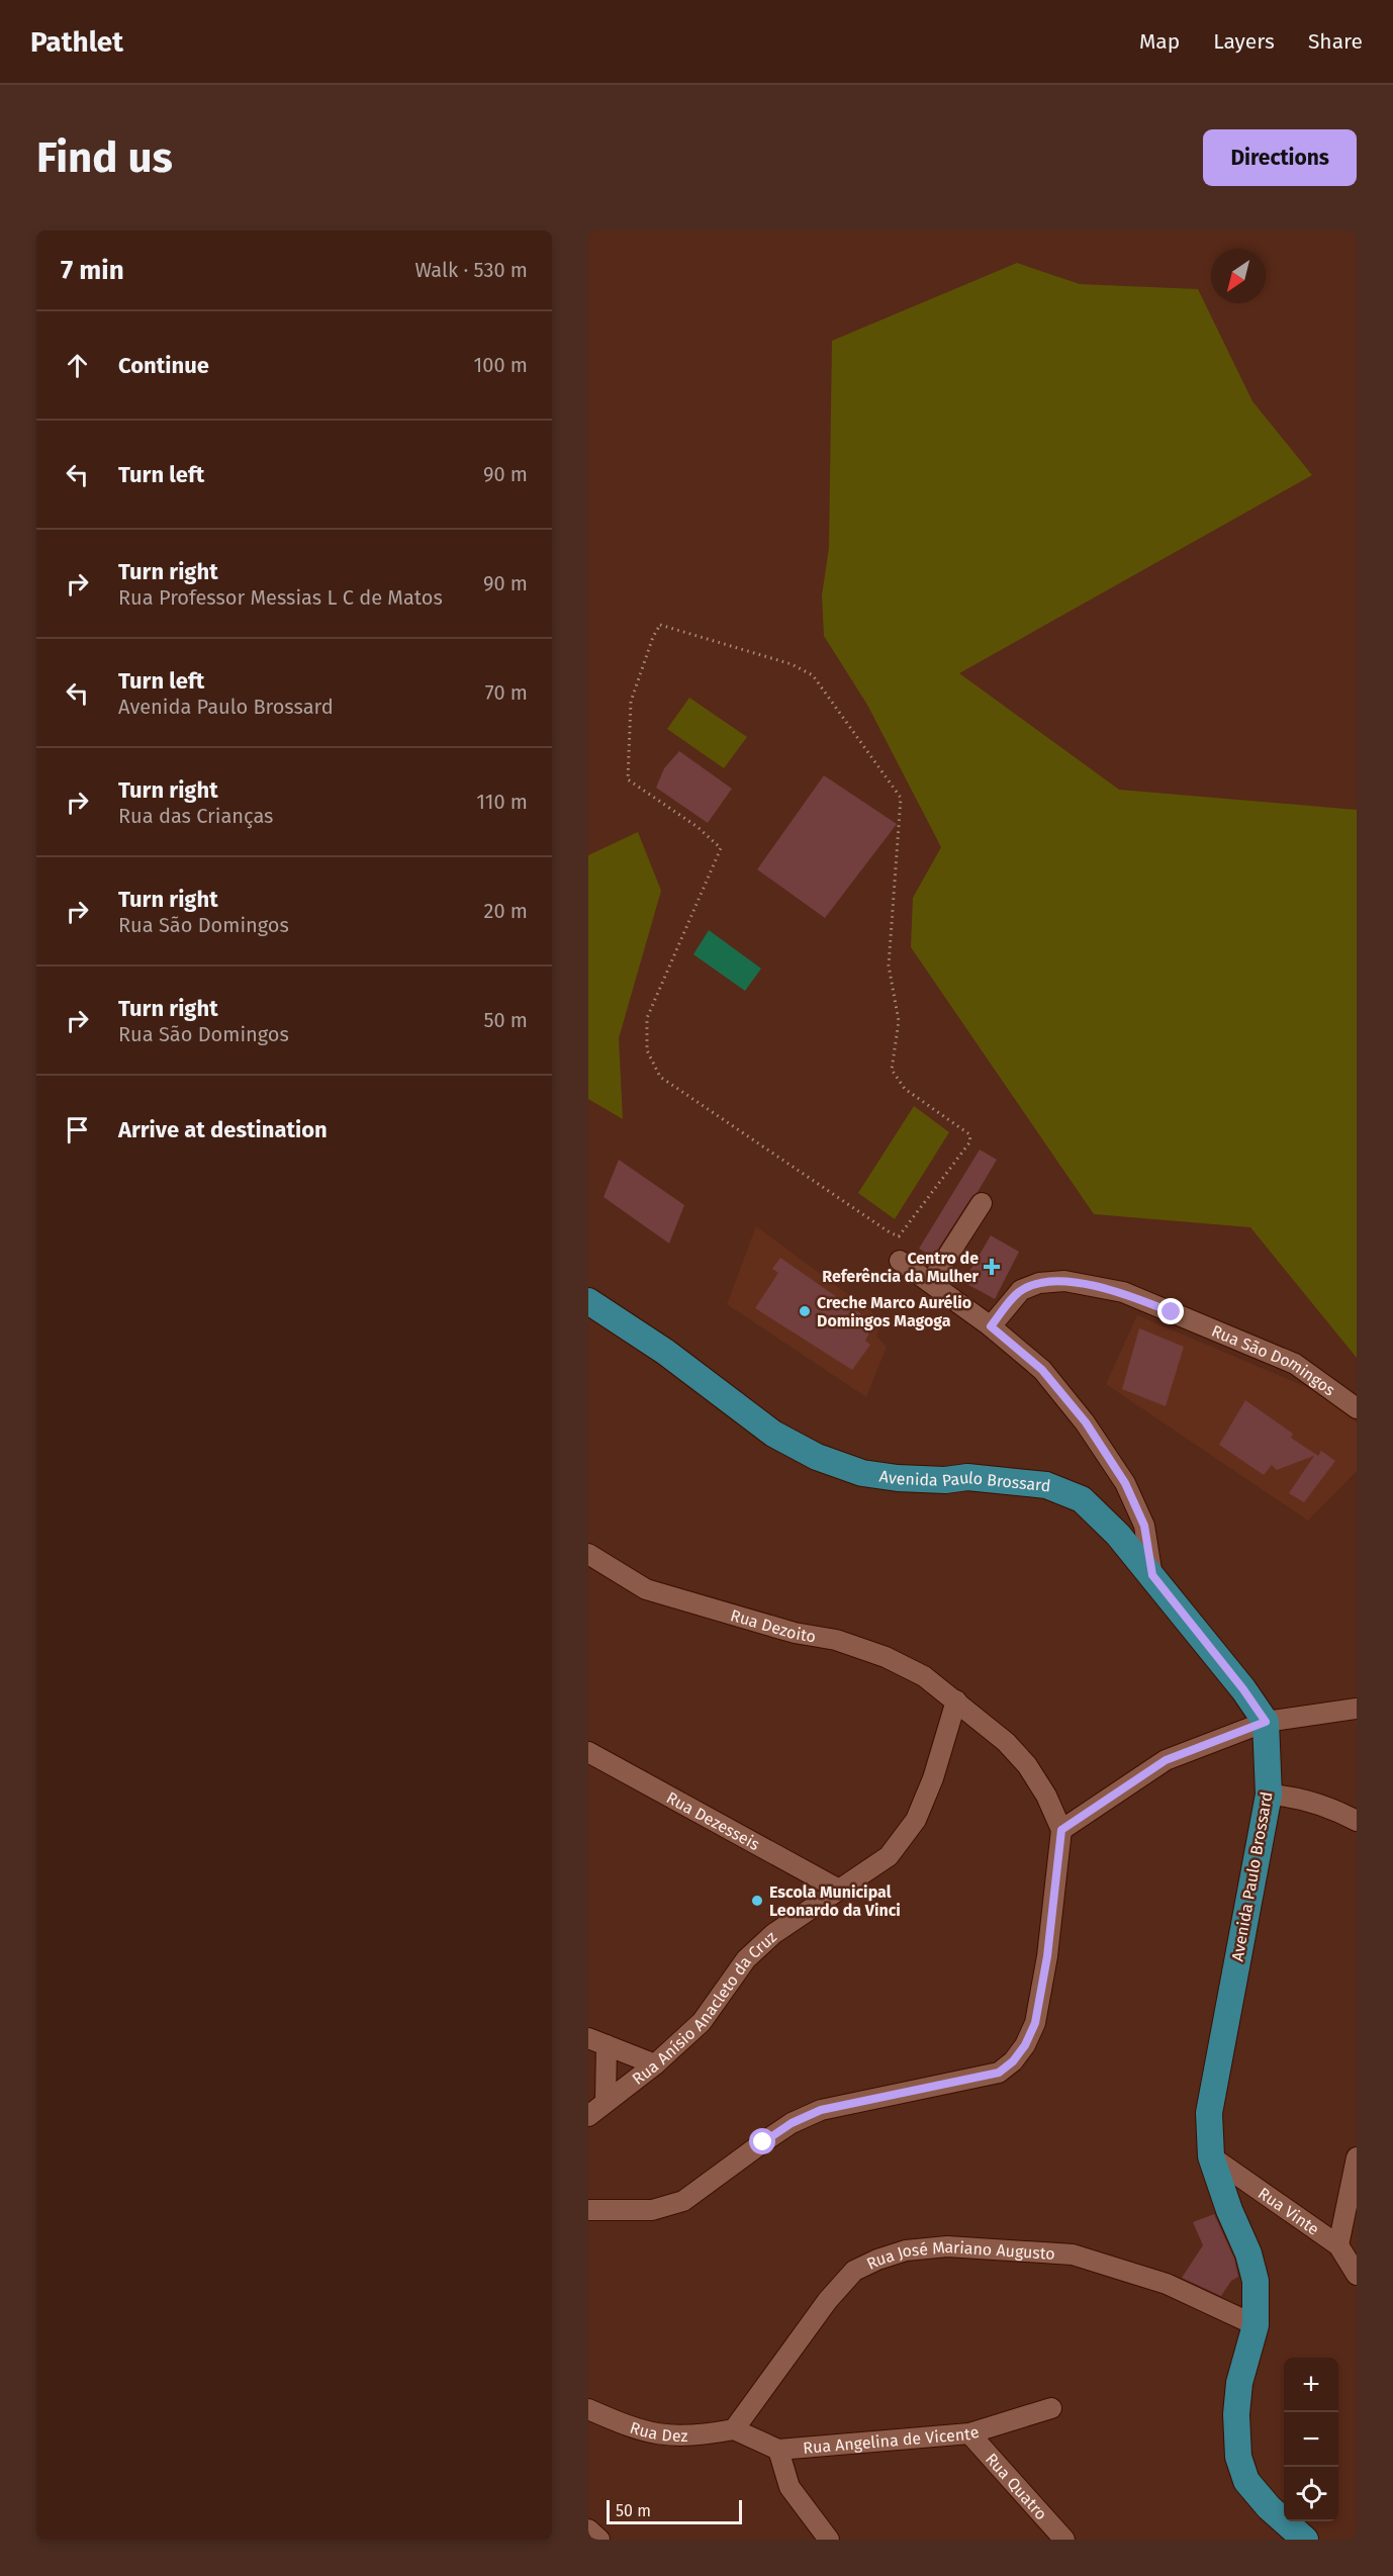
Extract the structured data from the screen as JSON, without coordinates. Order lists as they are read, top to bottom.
{
  "streets": {
    "main road": ["Avenida Paulo Brossard"],
    "street": [
      "Rua São Domingos",
      "Rua Dezoito",
      "Rua Dezesseis",
      "Rua Anísio Anacleto da Cruz",
      "Rua Vinte",
      "Rua José Mariano Augusto",
      "Rua Dez",
      "Rua Angelina de Vicente",
      "Rua Quatro"
    ]
  },
  "crossings": [
    ["Avenida Paulo Brossard", "Rua Vinte"],
    ["Avenida Paulo Brossard", "Rua José Mariano Augusto"],
    ["Rua Dezoito", "Rua Anísio Anacleto da Cruz"],
    ["Rua Dezesseis", "Rua Anísio Anacleto da Cruz"],
    ["Rua José Mariano Augusto", "Rua Dez"],
    ["Rua José Mariano Augusto", "Rua Angelina de Vicente"],
    ["Rua Dez", "Rua Angelina de Vicente"],
    ["Rua Angelina de Vicente", "Rua Quatro"]
  ],
  "places": {
    "health": ["Centro de Referência da Mulher"],
    "other": ["Creche Marco Aurélio Domingos Magoga", "Escola Municipal Leonardo da Vinci"]
  },
  "scale_bar": "50 m",
  "north": "bottom left",
  "page": {
    "header": "Pathlet",
    "nav": ["Map", "Layers", "Share"],
    "buttons": "Directions",
    "title": "Find us",
    "heading": ["7 min", "Walk · 530 m"],
    "list": [
      ["Continue", "100 m"],
      ["Turn left", "90 m"],
      ["Turn right", "Rua Professor Messias L C de Matos", "90 m"],
      ["Turn left", "Avenida Paulo Brossard", "70 m"],
      ["Turn right", "Rua das Crianças", "110 m"],
      ["Turn right", "Rua São Domingos", "20 m"],
      ["Turn right", "Rua São Domingos", "50 m"],
      "Arrive at destination"
    ],
    "map_buttons": ["+", "−"],
    "scale": "50 m"
  }
}
